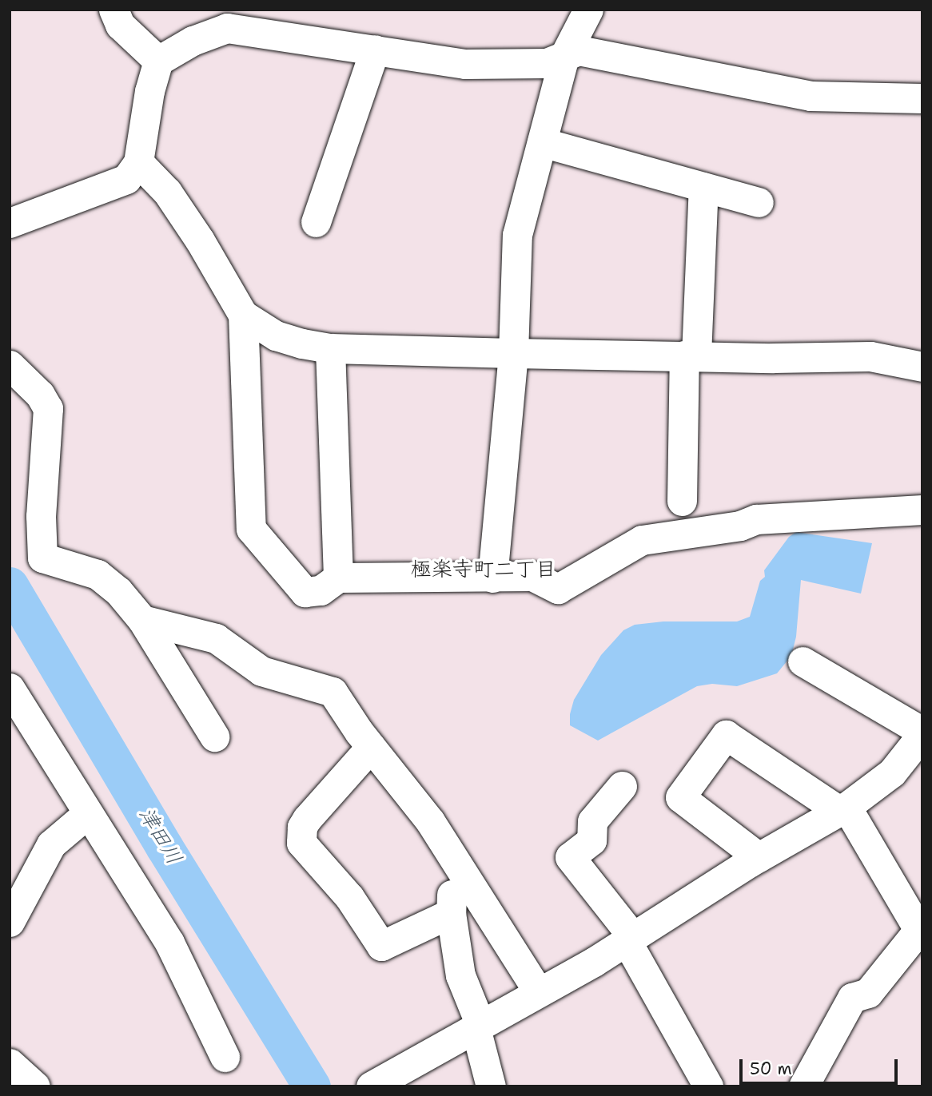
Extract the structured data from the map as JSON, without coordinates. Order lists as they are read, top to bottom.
{
  "districts": ["極楽寺町二丁目"],
  "water": ["津田川"],
  "scale_bar": "50 m"
}
